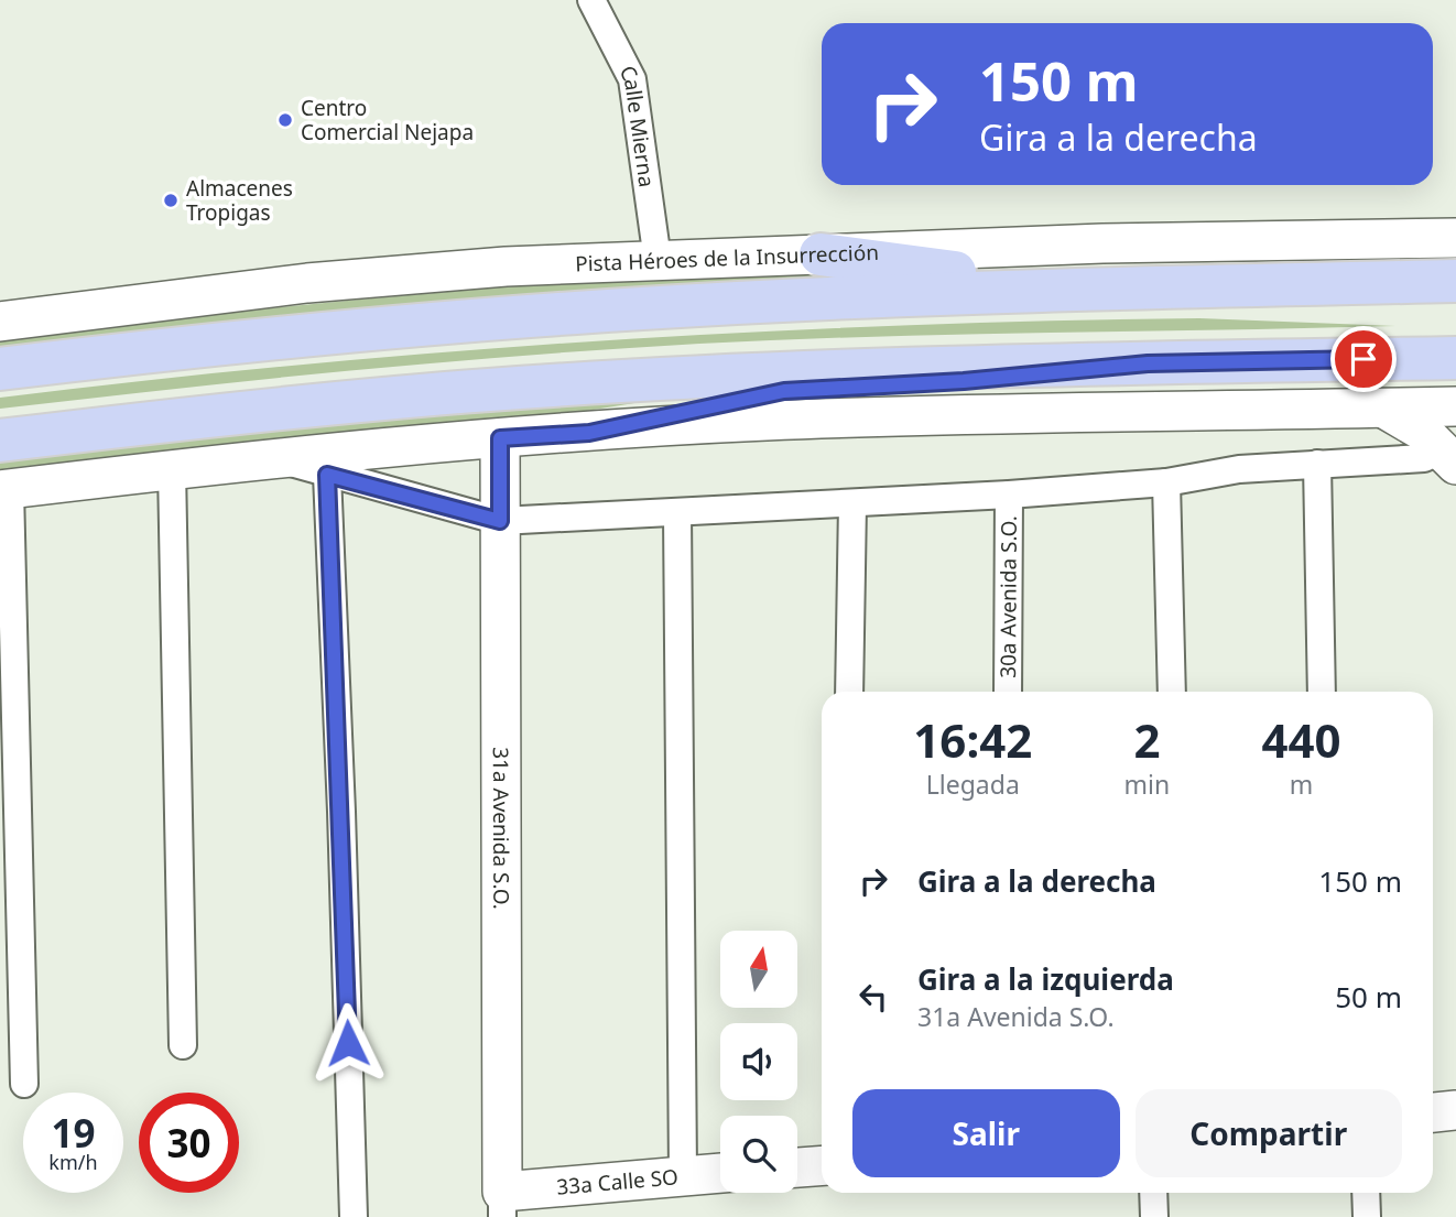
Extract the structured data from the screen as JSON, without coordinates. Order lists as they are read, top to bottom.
{
  "streets": {
    "main road": ["Pista Héroes de la Insurrección"],
    "street": [
      "Calle Mierna",
      "30a Avenida S.O.",
      "31a Avenida S.O.",
      "33a Calle SO"
    ]
  },
  "crossings": [
    ["Calle Mierna", "Pista Héroes de la Insurrección"],
    ["31a Avenida S.O.", "33a Calle SO"]
  ],
  "places": ["Centro Comercial Nejapa", "Almacenes Tropigas"],
  "north": "top",
  "page": {
    "turn": ["150 m", "Gira a la derecha"],
    "eta": [
      "16:42",
      "Llegada",
      "2",
      "min",
      "440",
      "m"
    ],
    "list": [
      {
        "name": "Gira a la derecha",
        "value": "150 m"
      },
      {
        "name": "Gira a la izquierda",
        "note": "31a Avenida S.O.",
        "value": "50 m"
      }
    ],
    "buttons": ["Salir", "Compartir"],
    "speed": "19 km/h",
    "limit": "30"
  }
}
